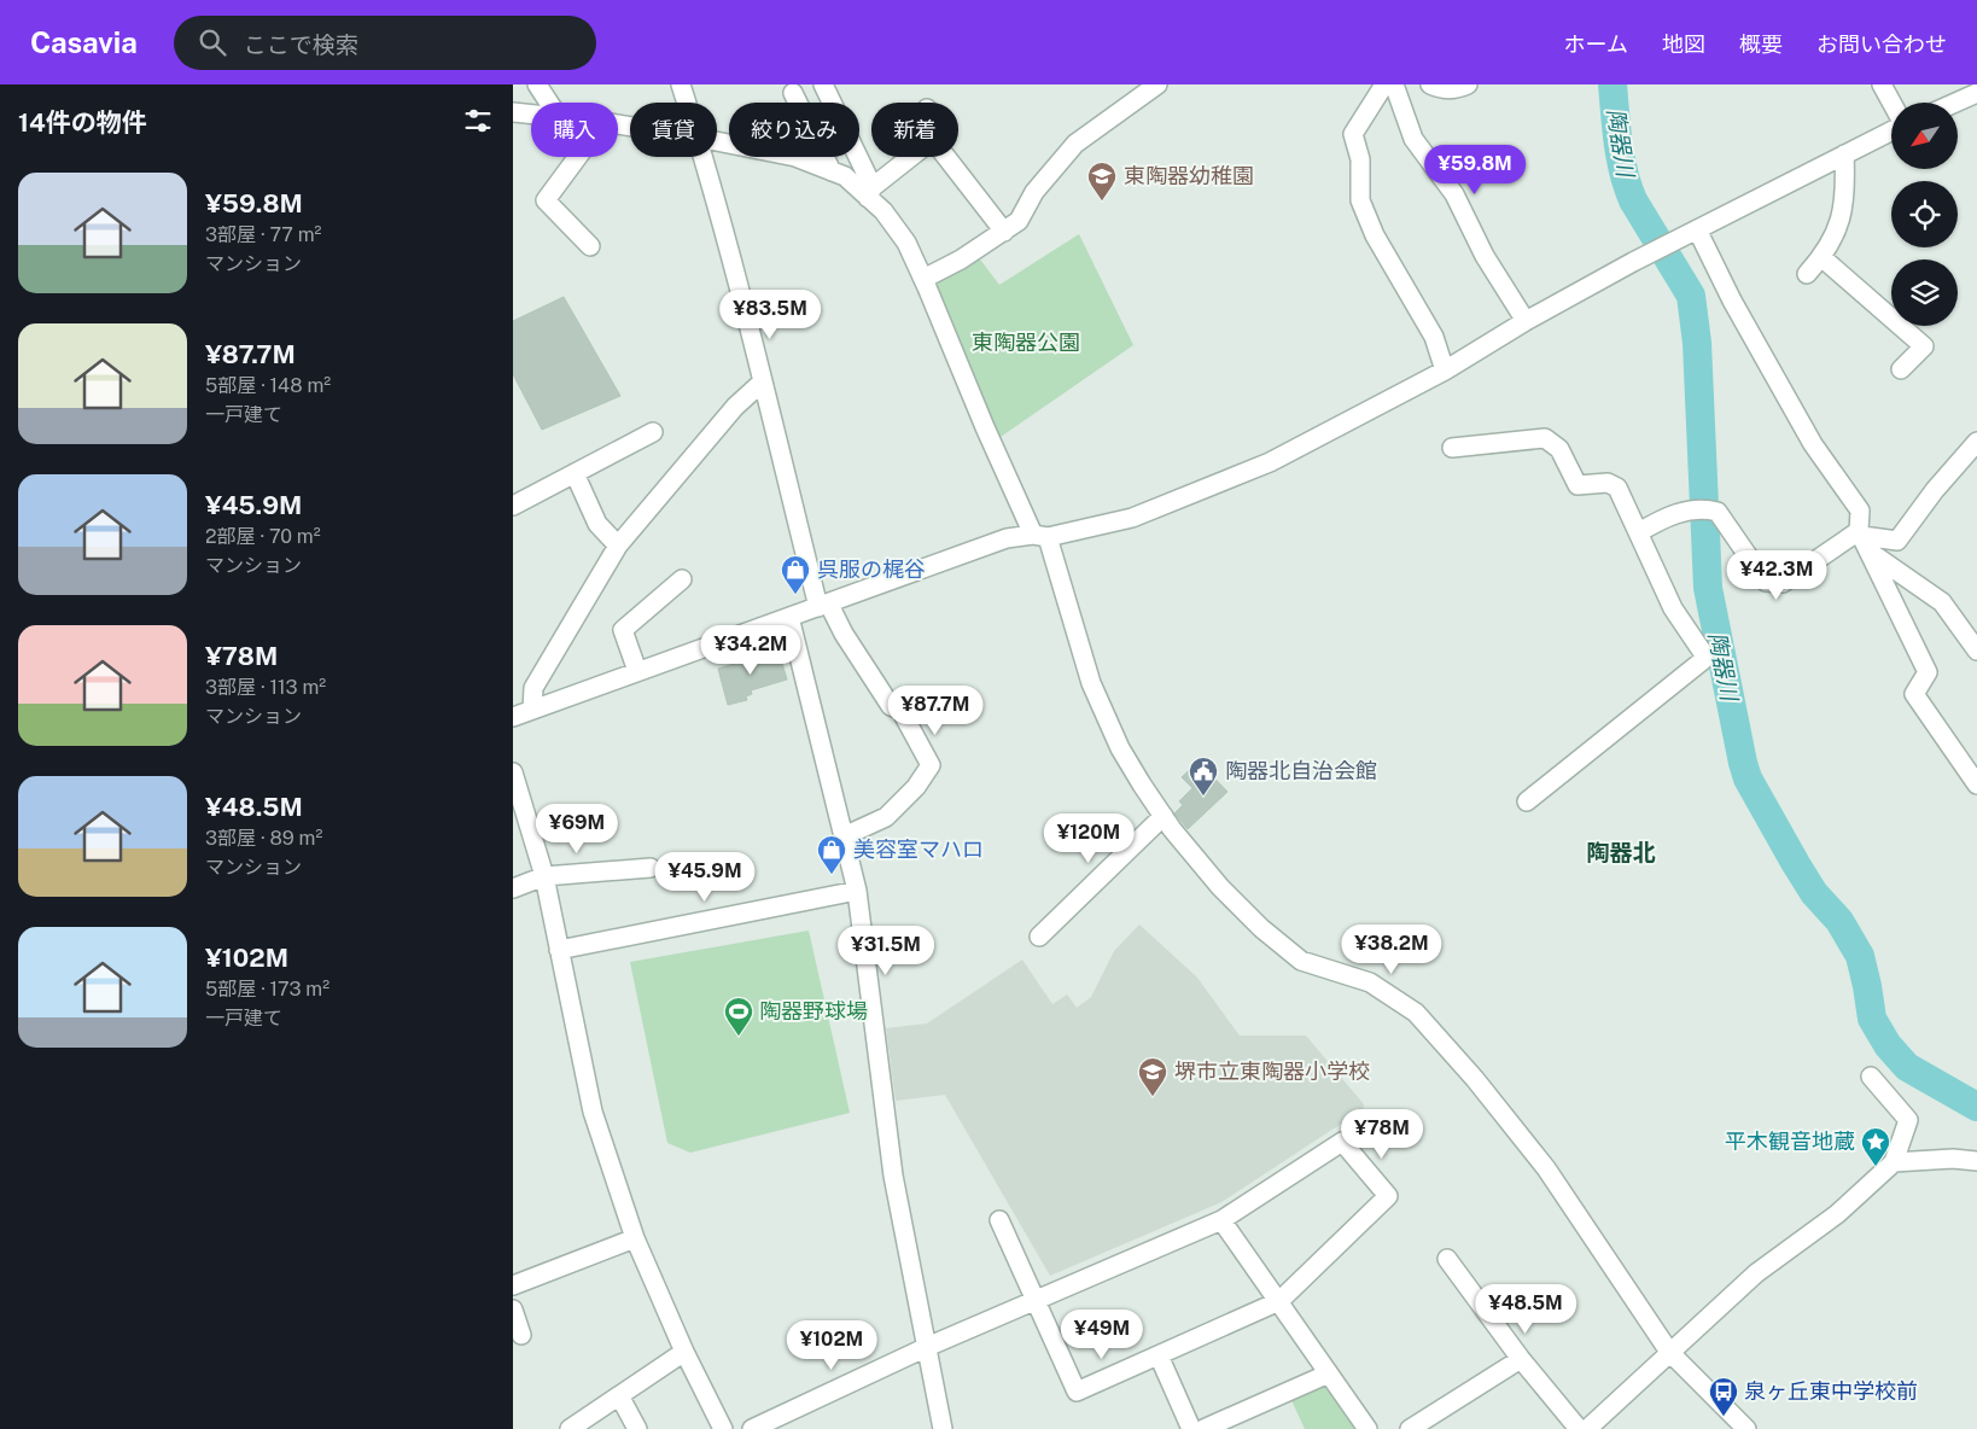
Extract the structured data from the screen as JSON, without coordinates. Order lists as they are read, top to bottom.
{
  "districts": ["陶器北"],
  "water": ["陶器川"],
  "parks": ["東陶器公園"],
  "places": {
    "school or university": ["東陶器幼稚園", "堺市立東陶器小学校"],
    "shop": ["呉服の梶谷", "美容室マハロ"],
    "public building": ["陶器北自治会館"],
    "sports": ["陶器野球場"],
    "place": ["平木観音地蔵"],
    "bus stop": ["泉ヶ丘東中学校前"]
  },
  "north": "bottom left",
  "page": {
    "header": "Casavia",
    "search": "ここで検索",
    "nav": [
      "ホーム",
      "地図",
      "概要",
      "お問い合わせ"
    ],
    "heading": "14件の物件",
    "chip": [
      "購入",
      "賃貸",
      "絞り込み",
      "新着"
    ],
    "price": [
      "¥59.8M",
      "¥83.5M",
      "¥42.3M",
      "¥34.2M",
      "¥87.7M",
      "¥69M",
      "¥120M",
      "¥45.9M",
      "¥38.2M",
      "¥31.5M",
      "¥78M",
      "¥48.5M",
      "¥49M",
      "¥102M"
    ],
    "list": [
      {
        "name": "¥59.8M",
        "note": "3部屋 · 77 m² · マンション"
      },
      {
        "name": "¥87.7M",
        "note": "5部屋 · 148 m² · 一戸建て"
      },
      {
        "name": "¥45.9M",
        "note": "2部屋 · 70 m² · マンション"
      },
      {
        "name": "¥78M",
        "note": "3部屋 · 113 m² · マンション"
      },
      {
        "name": "¥48.5M",
        "note": "3部屋 · 89 m² · マンション"
      },
      {
        "name": "¥102M",
        "note": "5部屋 · 173 m² · 一戸建て"
      }
    ]
  }
}
